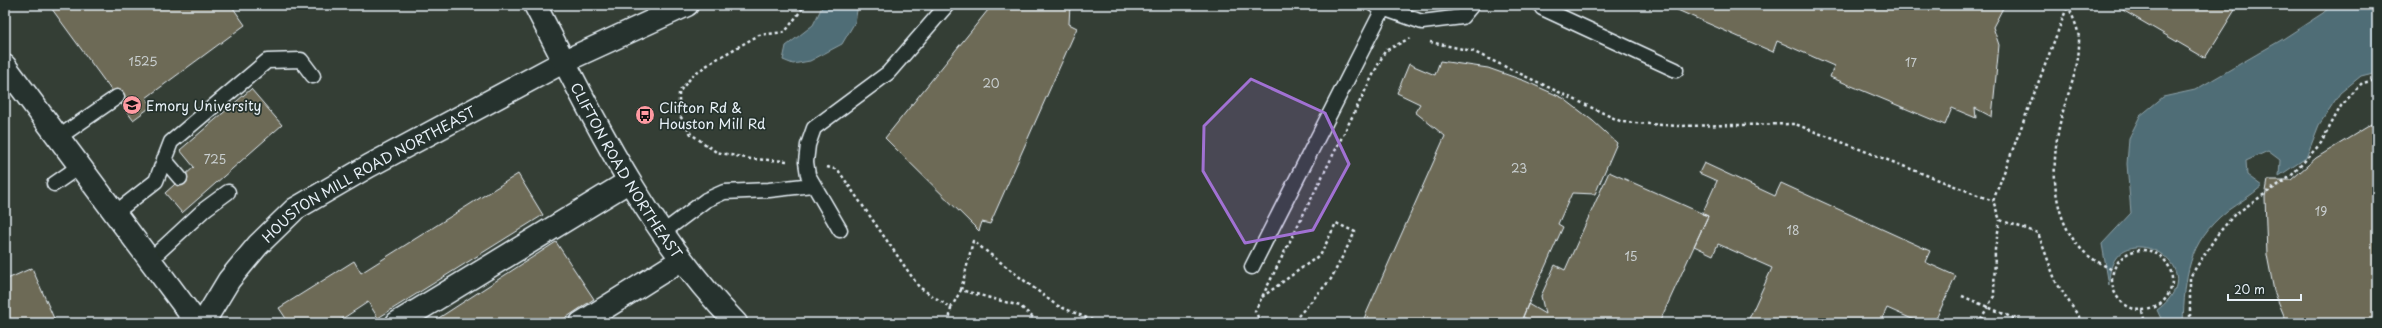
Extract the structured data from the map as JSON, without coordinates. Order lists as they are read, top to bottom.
{
  "streets": {
    "street": ["CLIFTON ROAD NORTHEAST", "HOUSTON MILL ROAD NORTHEAST"]
  },
  "crossings": [
    ["CLIFTON ROAD NORTHEAST", "HOUSTON MILL ROAD NORTHEAST"]
  ],
  "places": {
    "school or university": ["Emory University"],
    "bus stop": ["Clifton Rd & Houston Mill Rd"]
  },
  "house_numbers": [
    "1525",
    "17",
    "20",
    "725",
    "23",
    "19",
    "18",
    "15"
  ],
  "scale_bar": "20 m"
}
